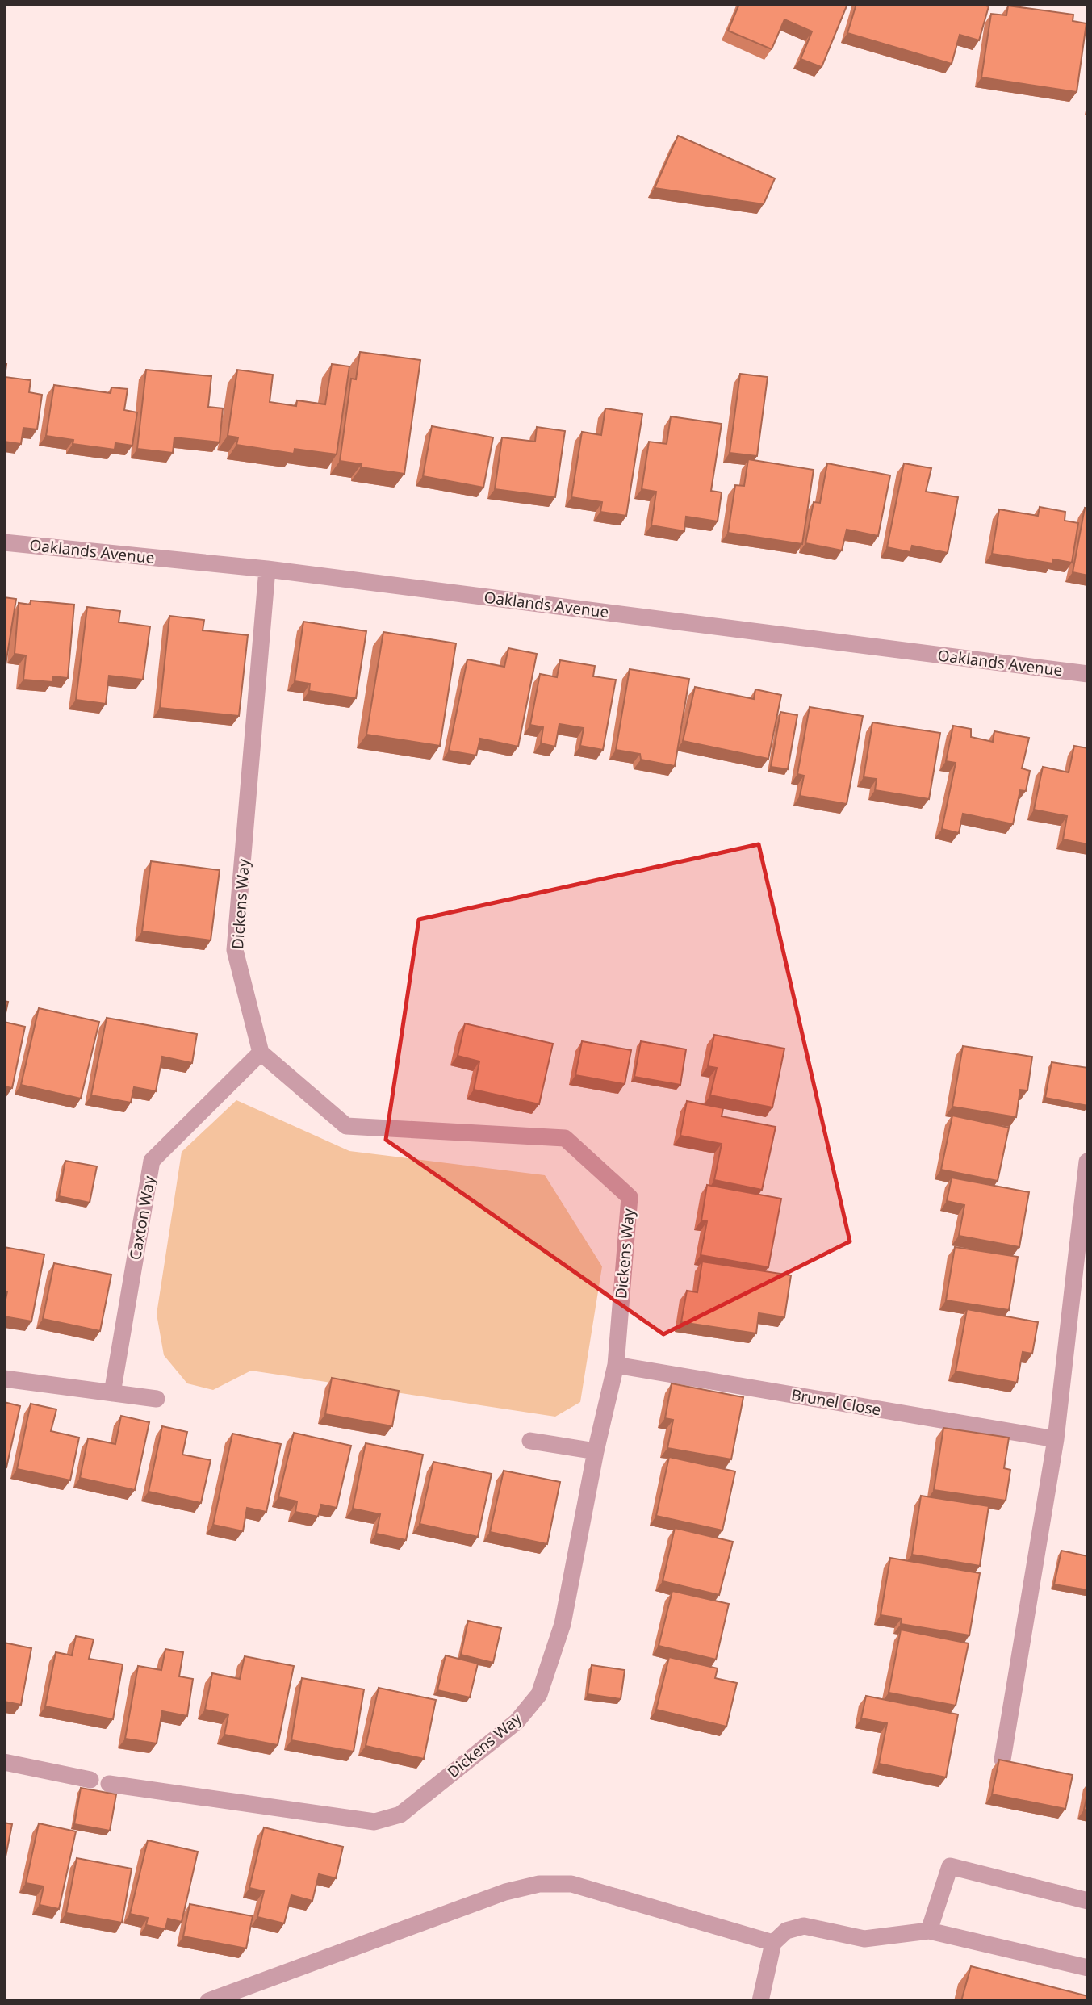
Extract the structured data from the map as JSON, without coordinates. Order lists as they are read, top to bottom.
{
  "streets": {
    "street": [
      "Oaklands Avenue",
      "Dickens Way",
      "Caxton Way",
      "Brunel Close"
    ]
  },
  "crossings": [
    ["Oaklands Avenue", "Dickens Way"],
    ["Dickens Way", "Caxton Way"],
    ["Dickens Way", "Brunel Close"]
  ]
}
